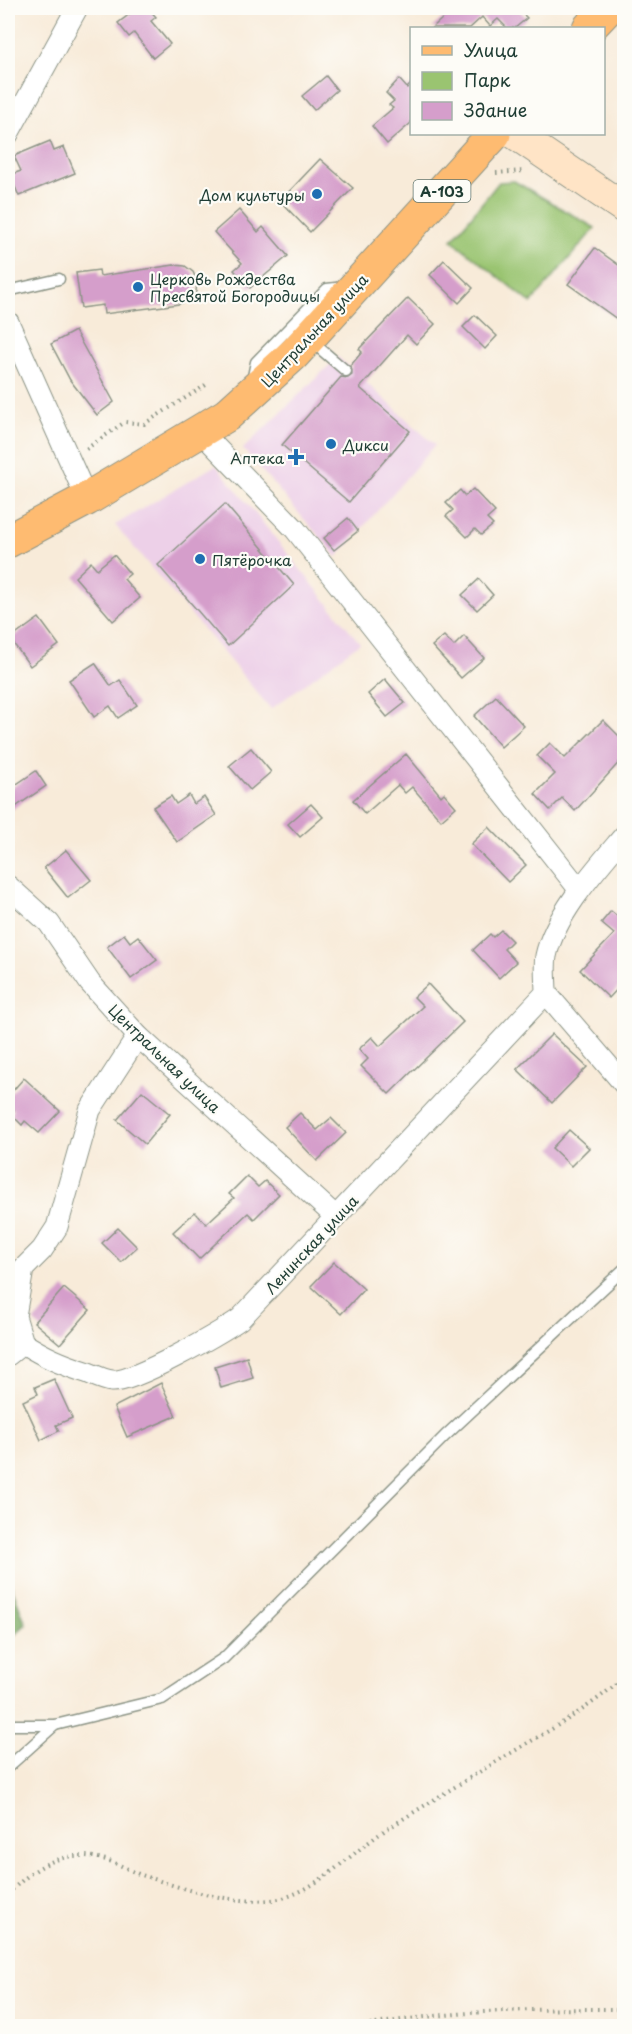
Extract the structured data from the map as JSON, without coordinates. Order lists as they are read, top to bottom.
{
  "streets": {
    "main road": ["А-103", "Центральная улица"],
    "street": ["Ленинская улица"]
  },
  "crossings": [
    ["Центральная улица", "Ленинская улица"]
  ],
  "places": {
    "other": [
      "Дом культуры",
      "Церковь Рождества Пресвятой Богородицы",
      "Дикси",
      "Пятёрочка"
    ],
    "health": ["Аптека"]
  },
  "legend": ["Улица", "Парк", "Здание"]
}
